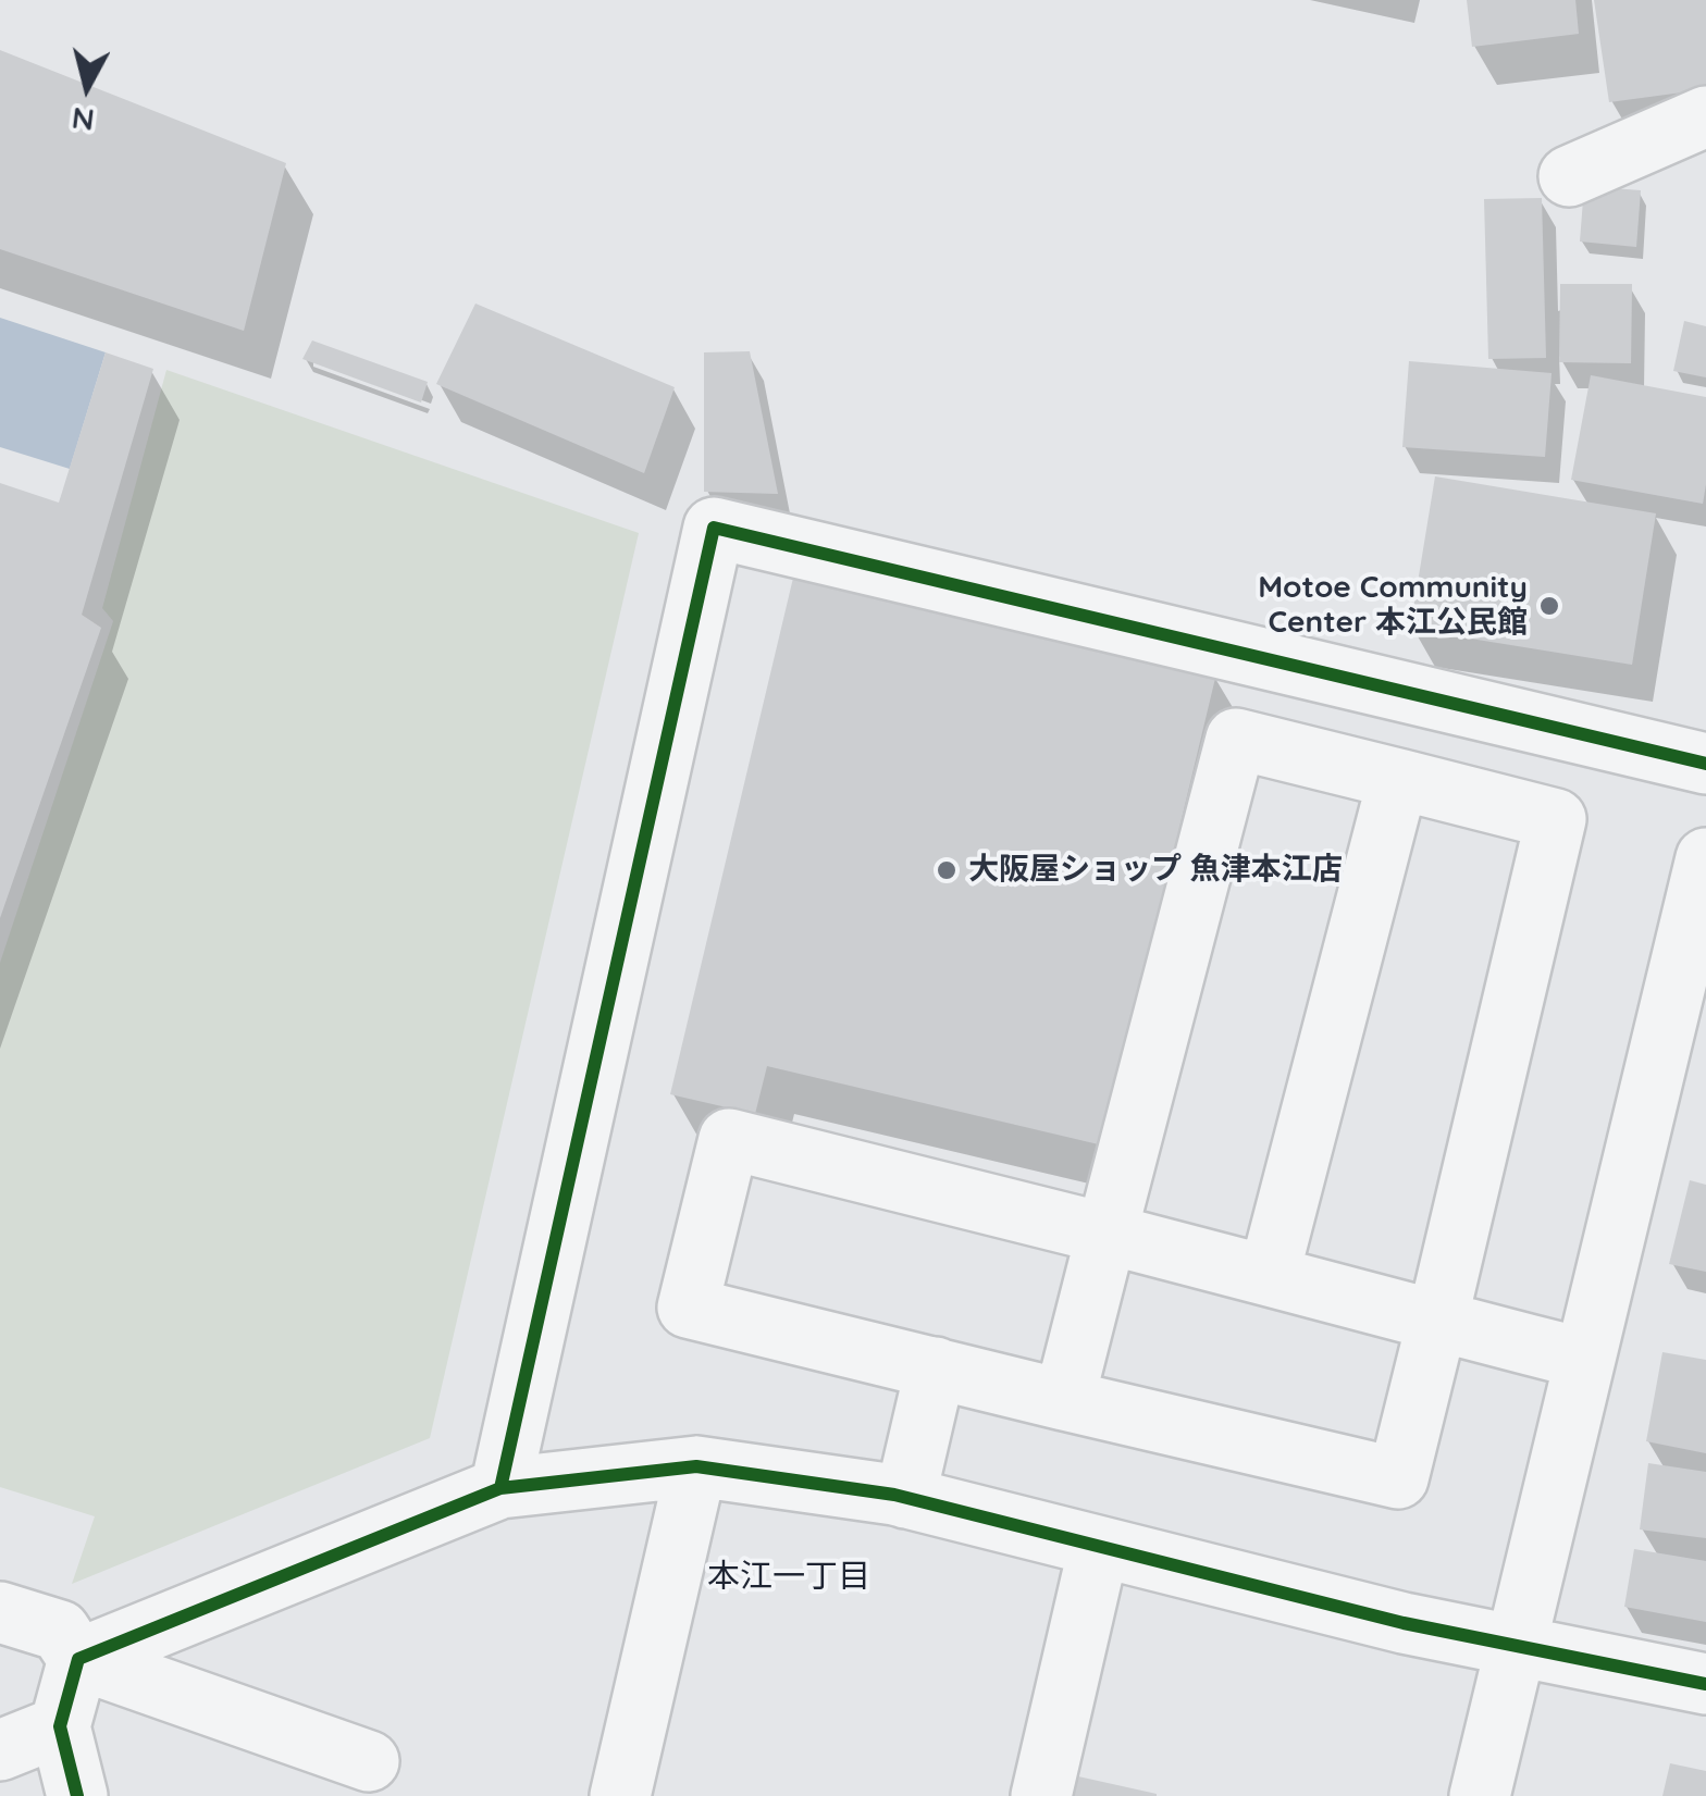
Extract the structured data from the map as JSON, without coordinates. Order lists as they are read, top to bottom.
{
  "districts": ["本江一丁目"],
  "places": ["Motoe Community Center 本江公民館", "大阪屋ショップ 魚津本江店"],
  "north": "bottom"
}
